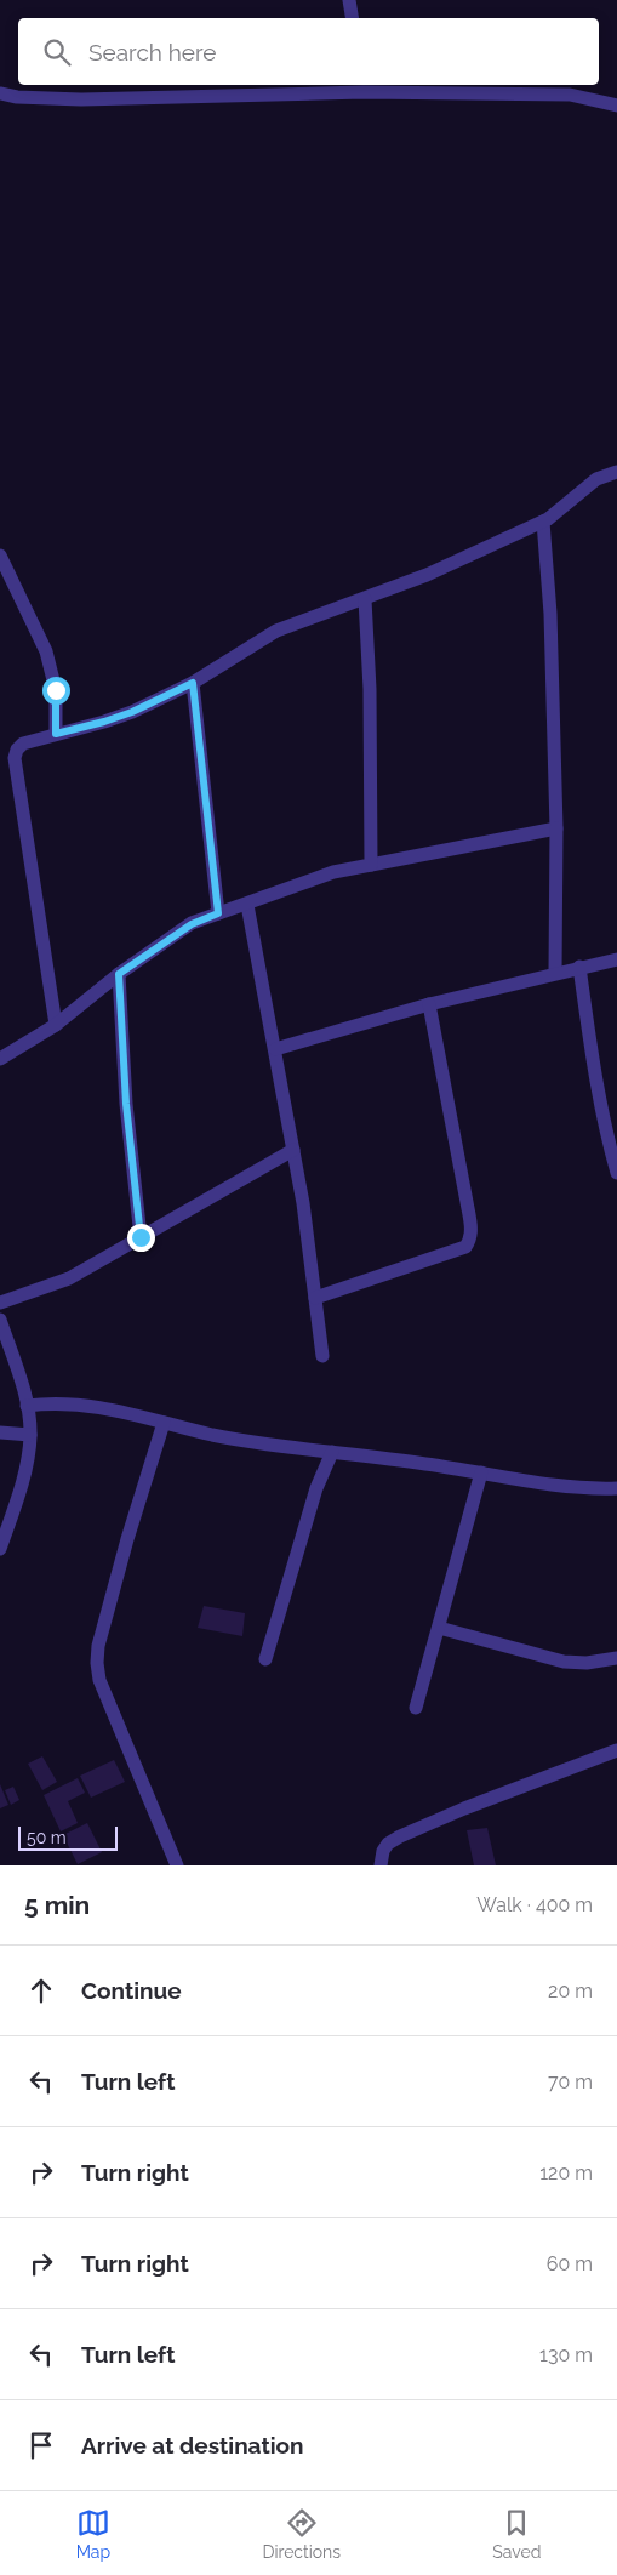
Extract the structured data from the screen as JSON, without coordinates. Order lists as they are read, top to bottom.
{
  "scale_bar": "50 m",
  "page": {
    "search": "Search here",
    "scale": "50 m",
    "heading": ["5 min", "Walk · 400 m"],
    "list": [
      ["Continue", "20 m"],
      ["Turn left", "70 m"],
      ["Turn right", "120 m"],
      ["Turn right", "60 m"],
      ["Turn left", "130 m"],
      "Arrive at destination"
    ],
    "nav": ["Map", "Directions", "Saved"]
  }
}
